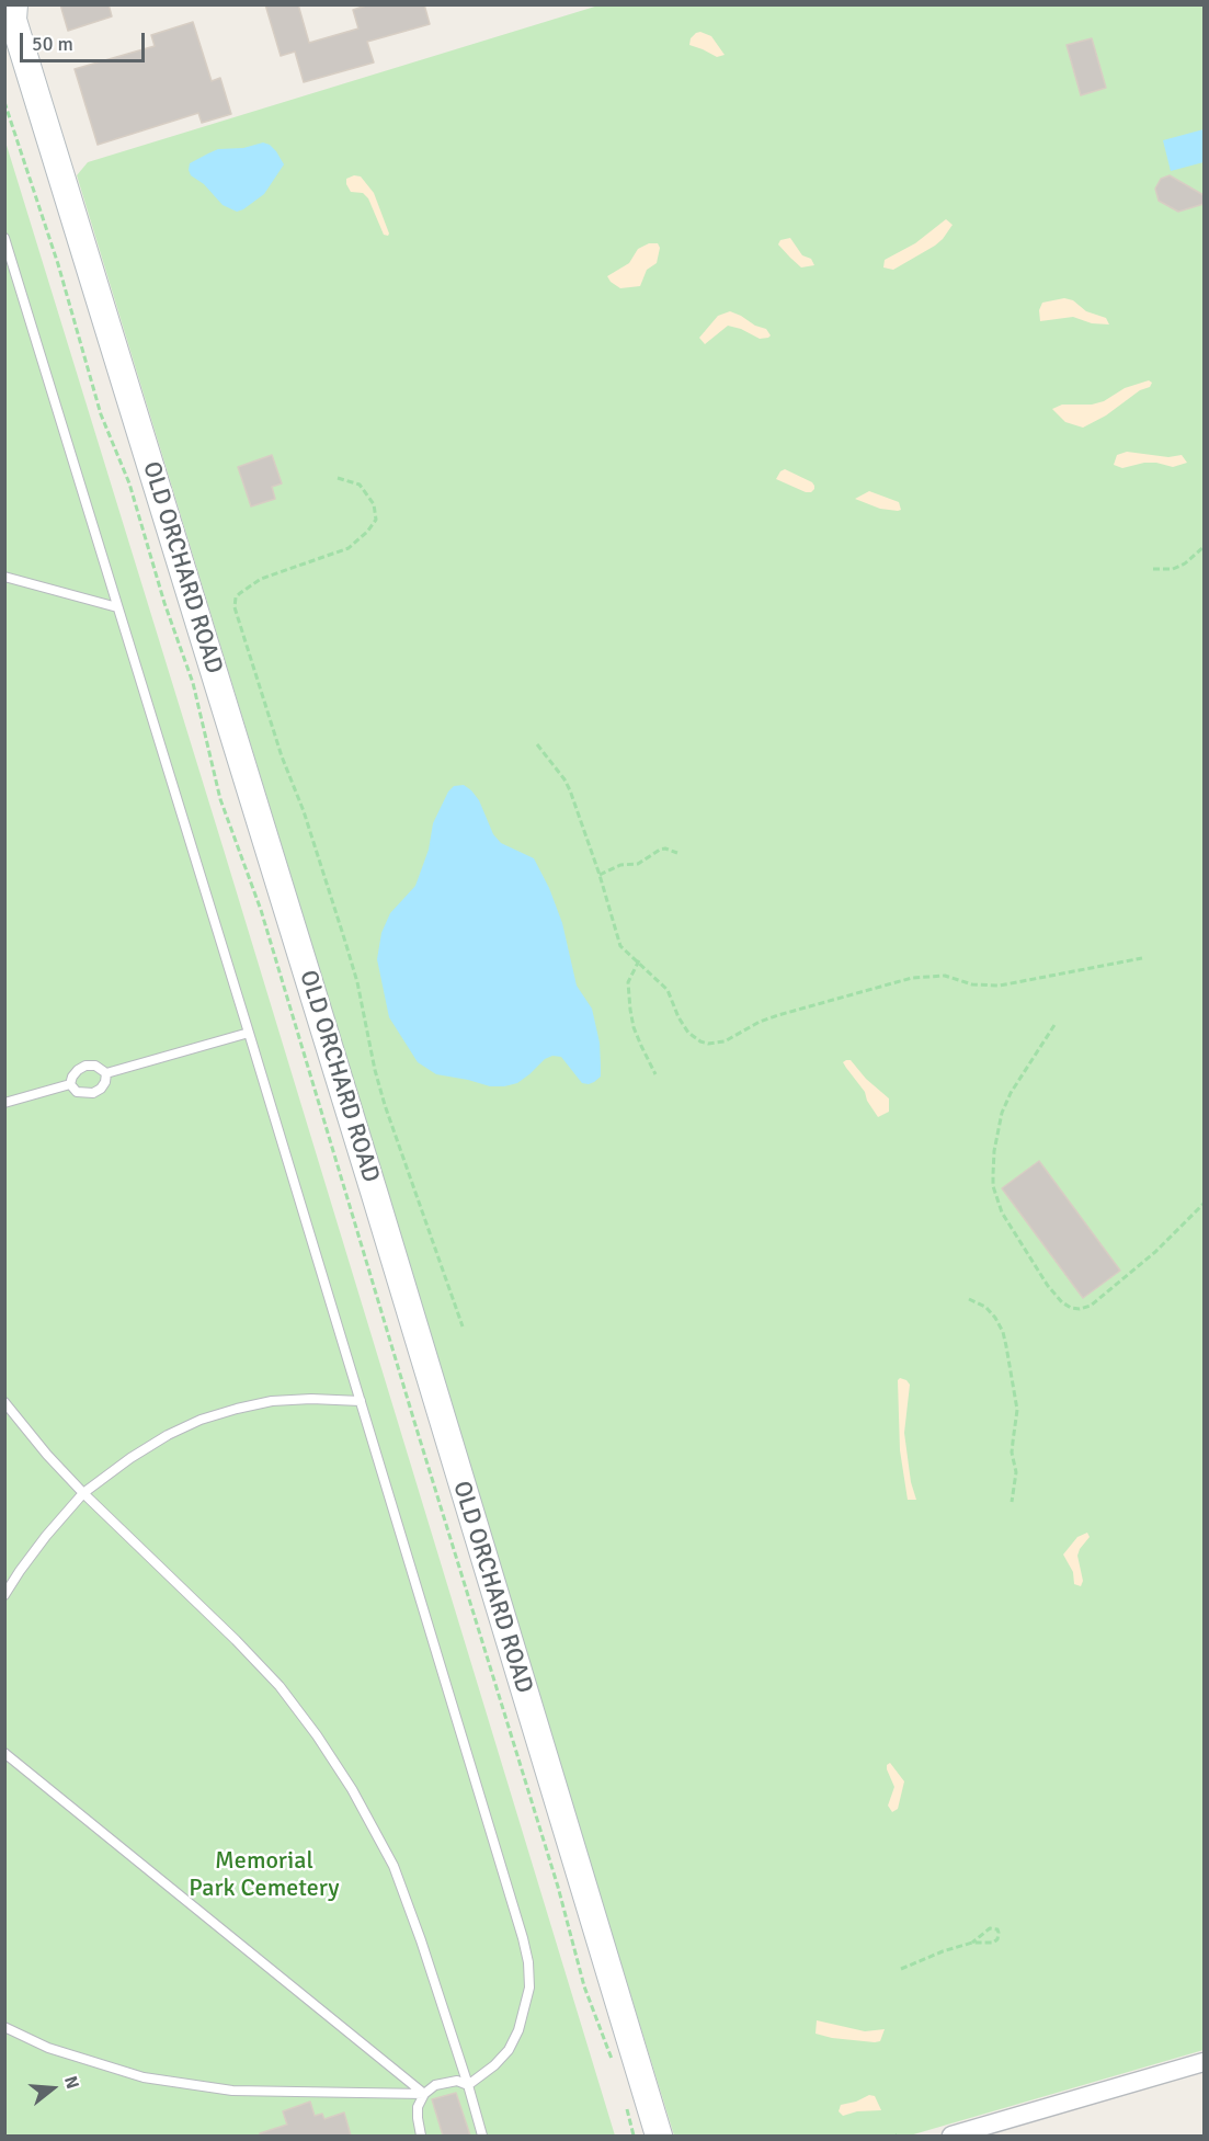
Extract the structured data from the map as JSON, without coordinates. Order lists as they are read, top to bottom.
{
  "streets": {
    "main road": ["OLD ORCHARD ROAD"]
  },
  "parks": ["Memorial Park Cemetery"],
  "scale_bar": "50 m",
  "north": "right"
}
